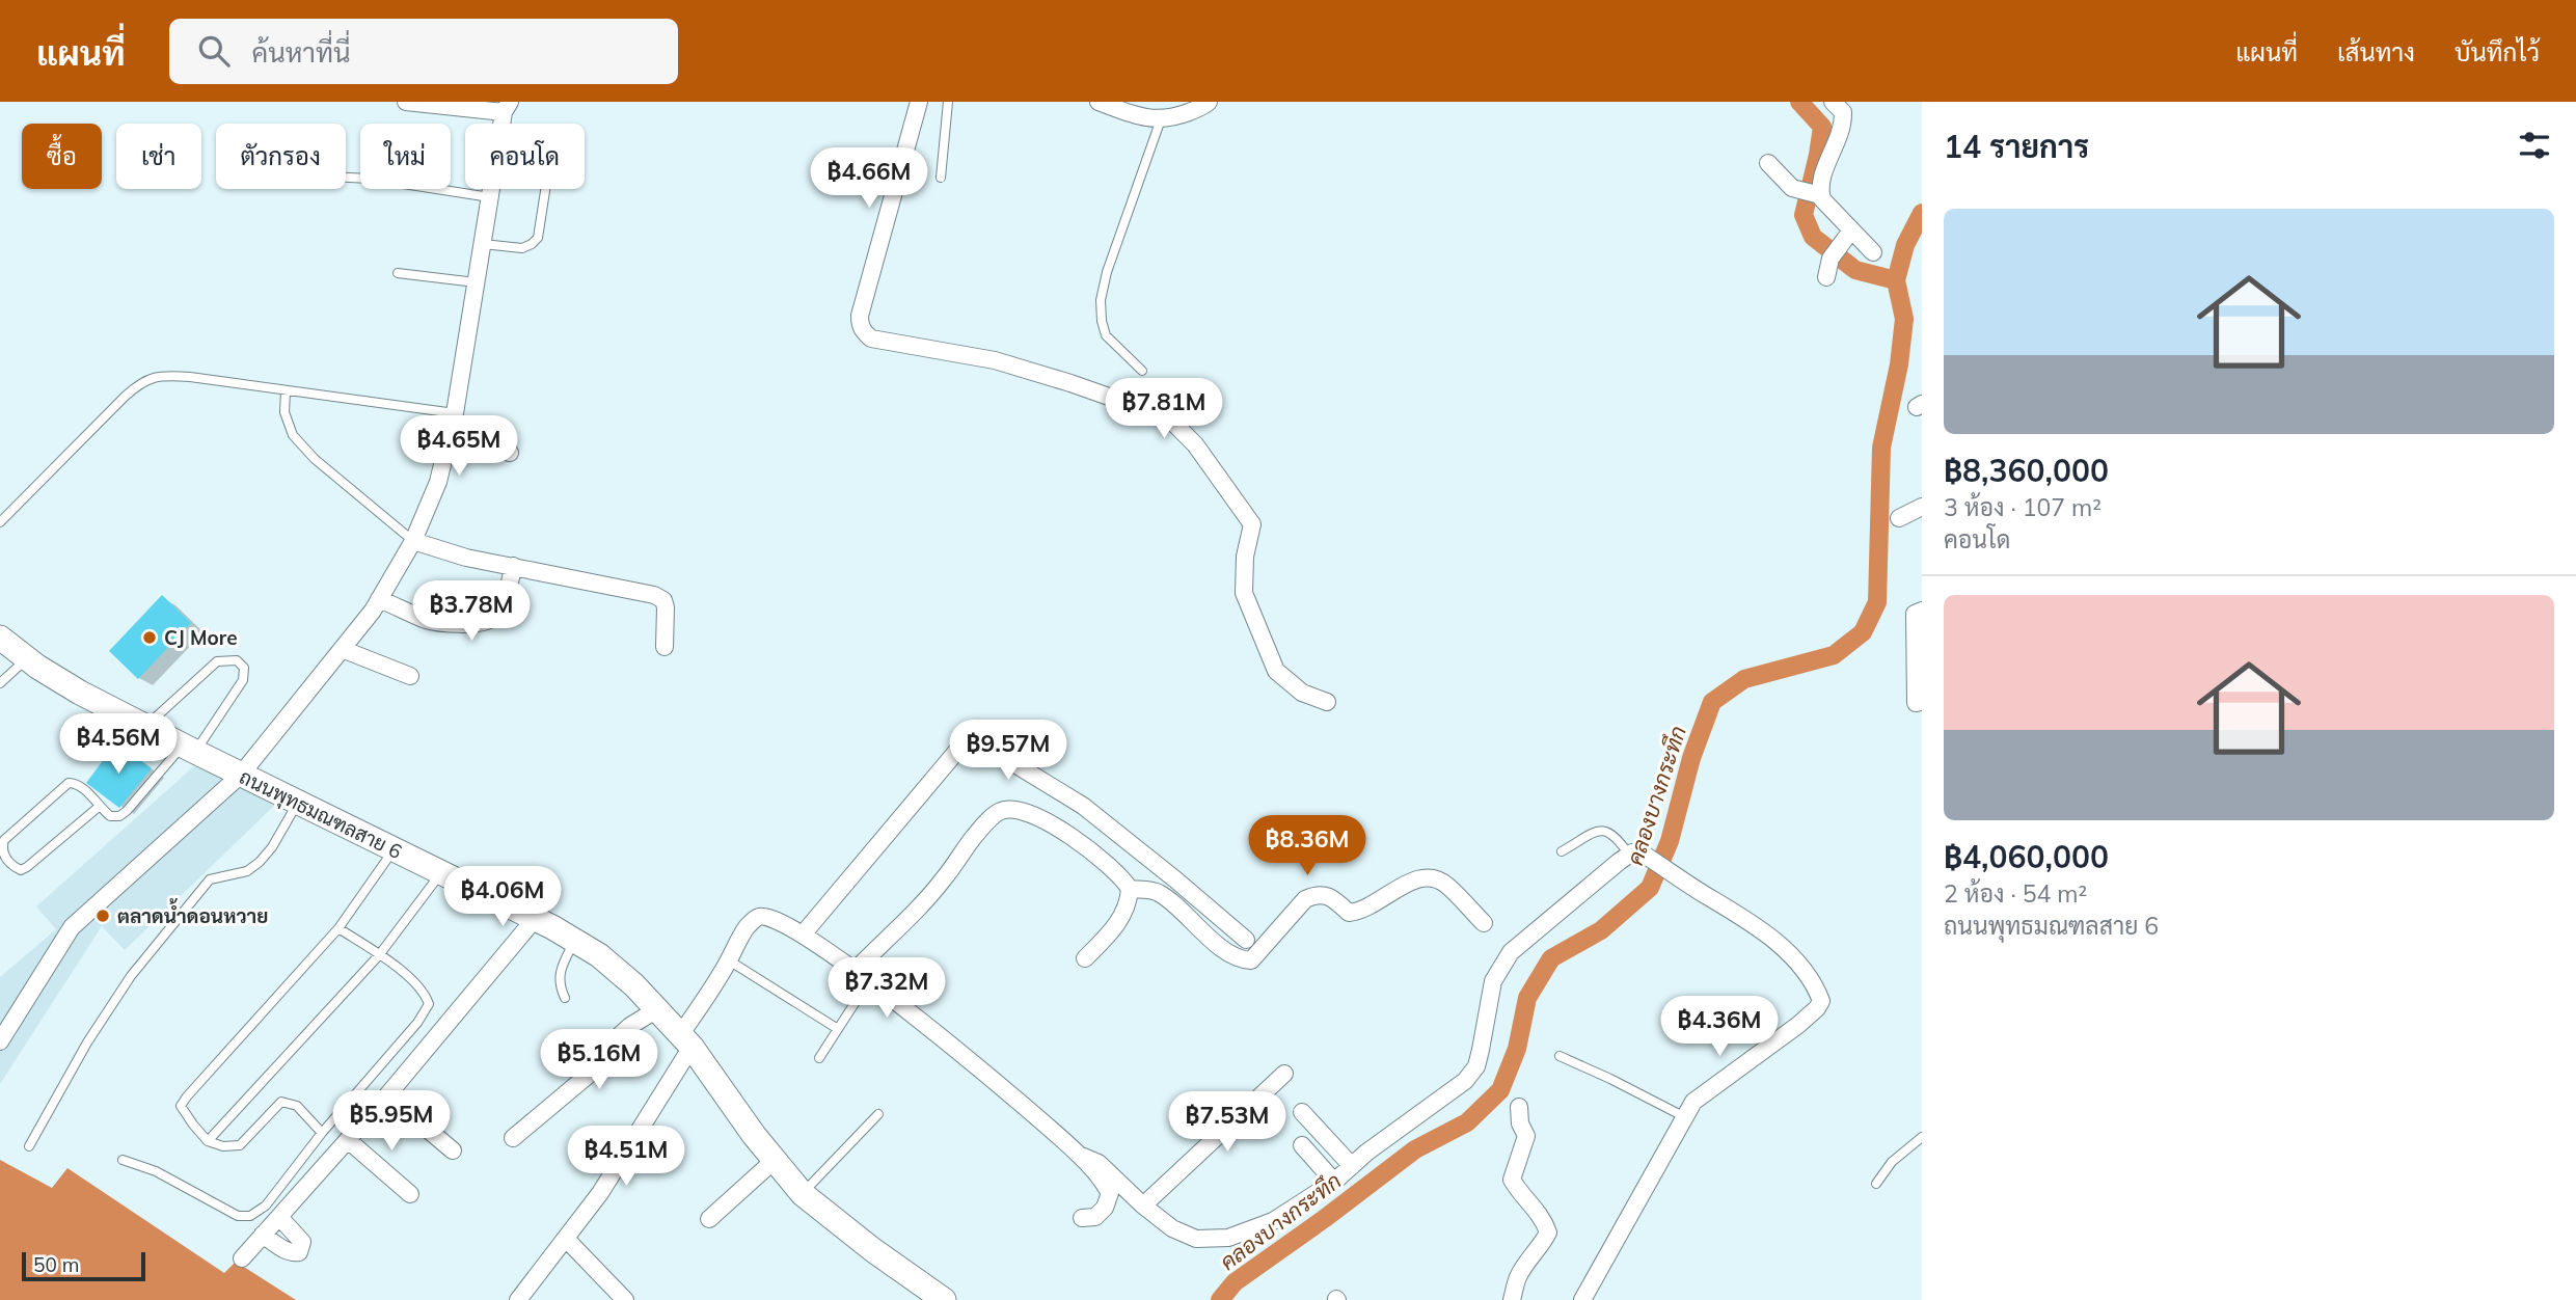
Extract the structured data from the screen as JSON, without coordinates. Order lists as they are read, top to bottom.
{
  "streets": {
    "main road": ["ถนนพุทธมณฑลสาย 6"]
  },
  "water": ["คลองบางกระทึก"],
  "places": ["CJ More", "ตลาดน้ำดอนหวาย"],
  "scale_bar": "50 m",
  "page": {
    "header": "แผนที่",
    "search": "ค้นหาที่นี่",
    "nav": ["แผนที่", "เส้นทาง", "บันทึกไว้"],
    "heading": "14 รายการ",
    "chip": [
      "ซื้อ",
      "เช่า",
      "ตัวกรอง",
      "ใหม่",
      "คอนโด"
    ],
    "price": [
      "฿4.66M",
      "฿7.81M",
      "฿4.65M",
      "฿3.78M",
      "฿4.56M",
      "฿9.57M",
      "฿8.36M",
      "฿4.06M",
      "฿7.32M",
      "฿4.36M",
      "฿5.16M",
      "฿5.95M",
      "฿7.53M",
      "฿4.51M"
    ],
    "list": [
      {
        "name": "฿8,360,000",
        "note": "3 ห้อง · 107 m² · คอนโด"
      },
      {
        "name": "฿4,060,000",
        "note": "2 ห้อง · 54 m² · ถนนพุทธมณฑลสาย 6"
      }
    ],
    "scale": "50 m"
  }
}
